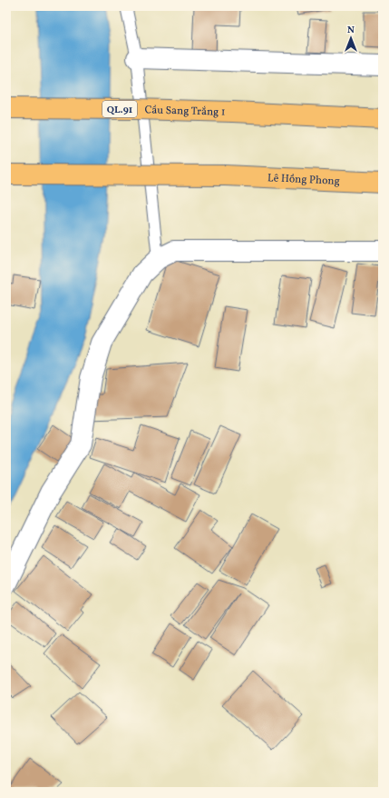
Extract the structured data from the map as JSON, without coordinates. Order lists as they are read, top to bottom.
{
  "streets": {
    "highway": ["QL.91", "Cầu Sang Trắng 1", "Lê Hồng Phong"]
  },
  "north": "top"
}
